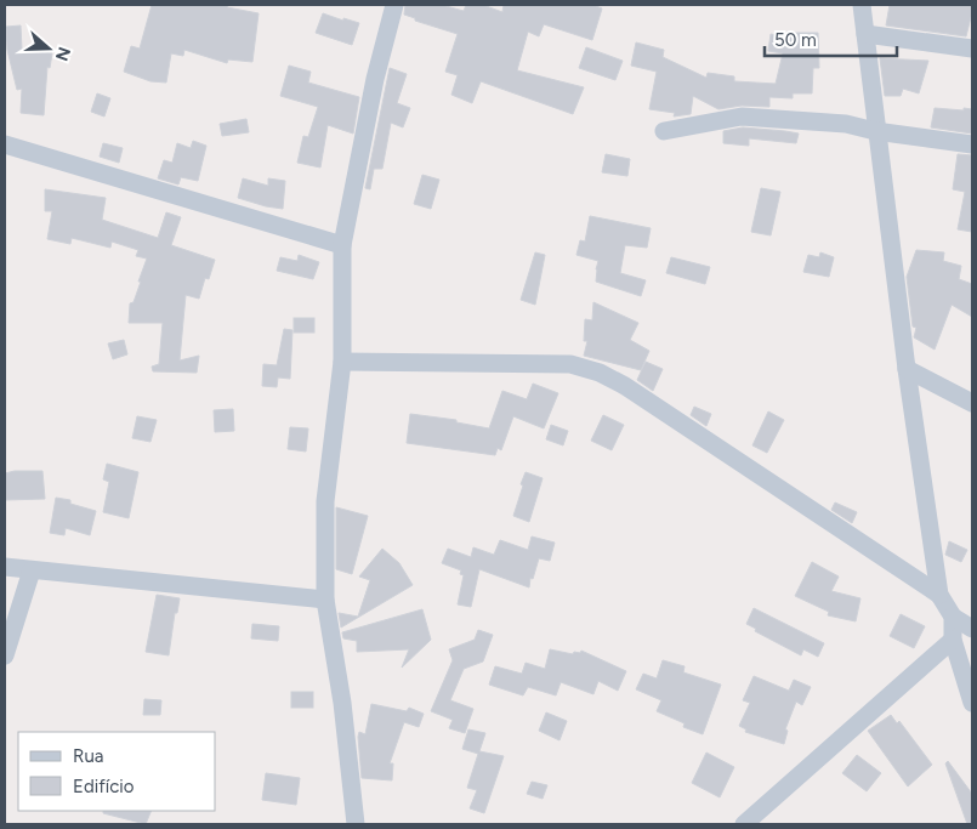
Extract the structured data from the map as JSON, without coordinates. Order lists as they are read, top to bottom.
{
  "legend": ["Rua", "Edifício"],
  "scale_bar": "50 m",
  "north": "right"
}
